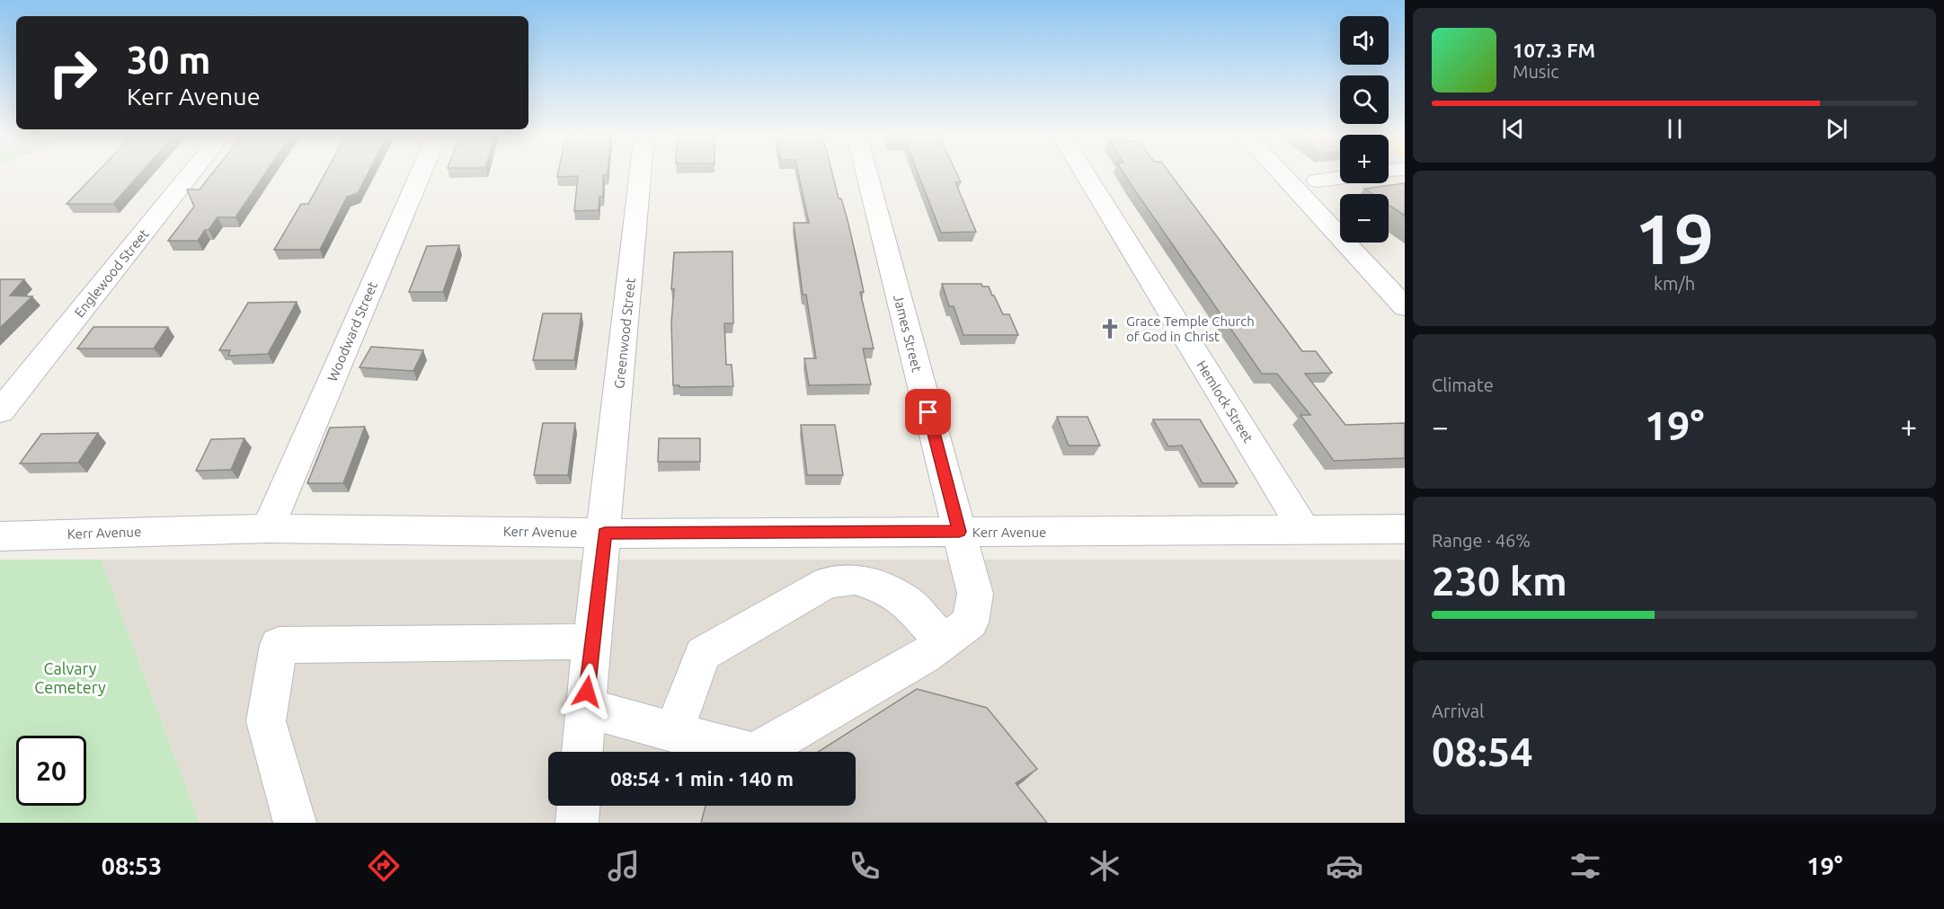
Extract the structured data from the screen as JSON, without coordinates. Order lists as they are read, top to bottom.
{
  "streets": {
    "street": [
      "Englewood Street",
      "Woodward Street",
      "Greenwood Street",
      "James Street",
      "Hemlock Street",
      "Kerr Avenue"
    ]
  },
  "crossings": [
    ["Woodward Street", "Kerr Avenue"],
    ["Greenwood Street", "James Street"],
    ["Greenwood Street", "Kerr Avenue"],
    ["James Street", "Kerr Avenue"],
    ["Hemlock Street", "Kerr Avenue"]
  ],
  "parks": ["Calvary Cemetery"],
  "places": {
    "church": ["Grace Temple Church of God in Christ"]
  },
  "page": {
    "map_buttons": ["+", "−"],
    "turn": ["30 m", "Kerr Avenue"],
    "song": ["107.3 FM", "Music"],
    "tile": [
      ["19", "km/h"],
      "Climate",
      ["Range · 46%", "230 km"],
      ["Arrival", "08:54"]
    ],
    "heat": ["−", "19°", "+"],
    "limit": "20",
    "trip": "08:54 · 1 min · 140 m",
    "tabs": ["08:53", "19°"]
  }
}
